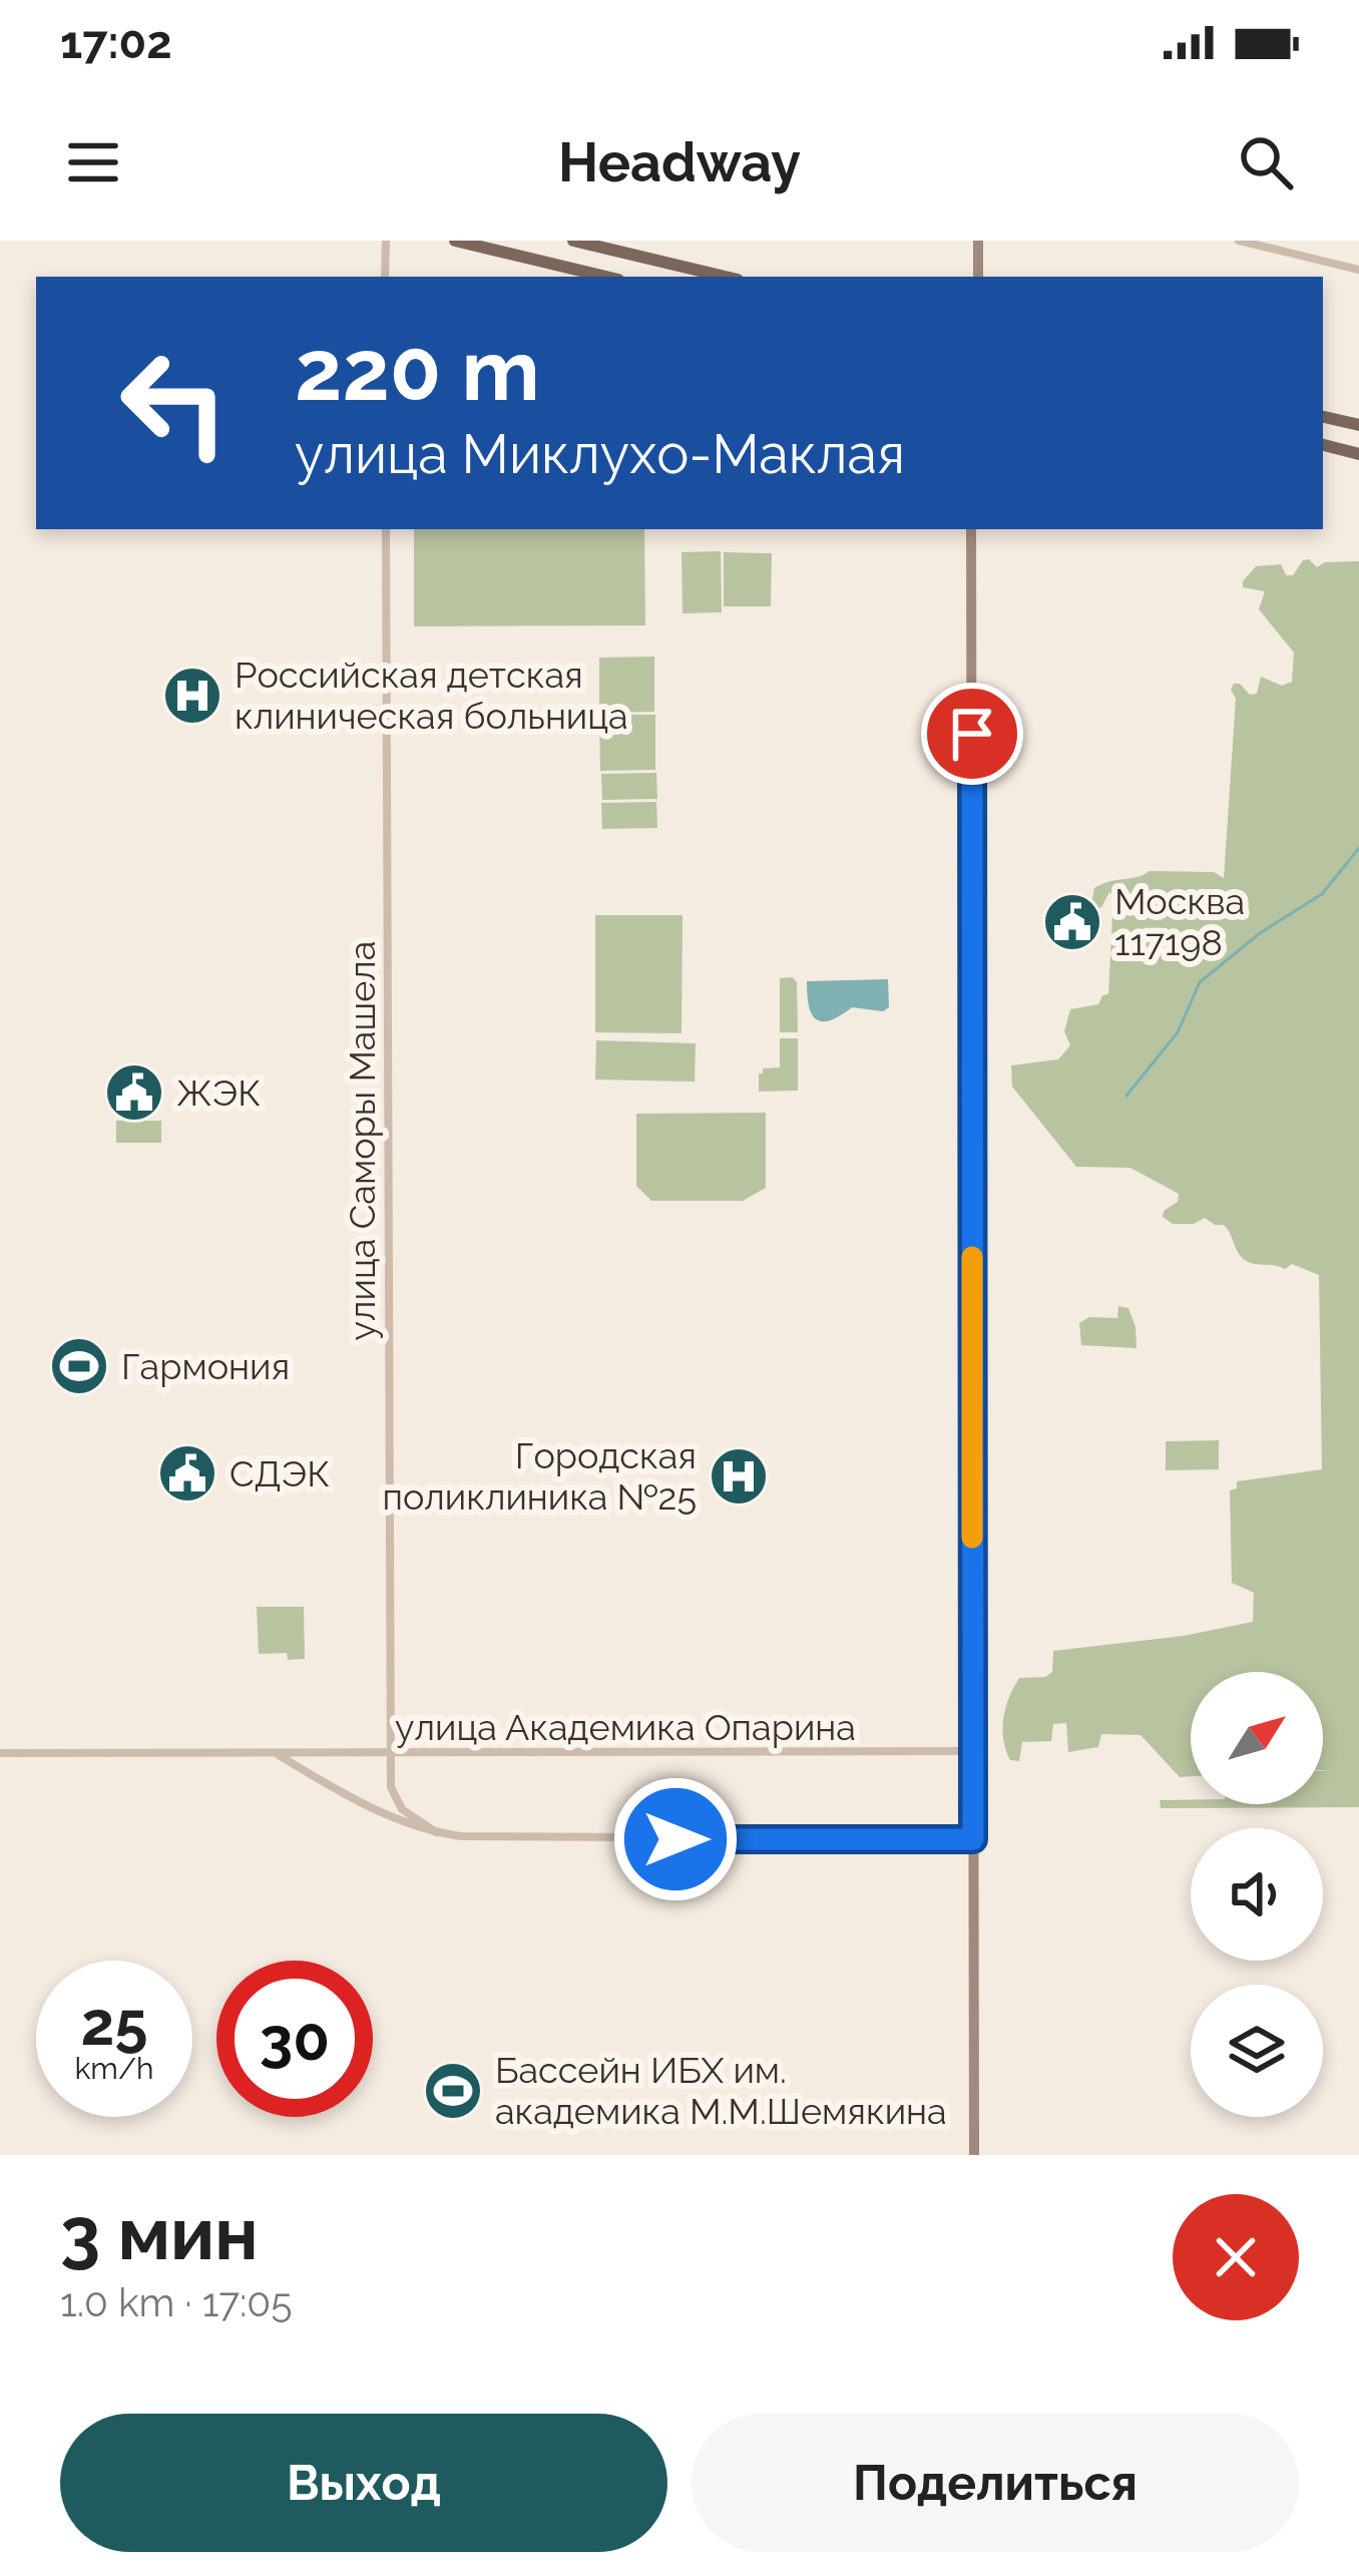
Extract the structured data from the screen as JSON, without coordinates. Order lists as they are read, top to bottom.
{
  "streets": {
    "street": ["улица Саморы Машела", "улица Академика Опарина"]
  },
  "crossings": [
    ["улица Саморы Машела", "улица Академика Опарина"]
  ],
  "places": {
    "hospital": ["Российская детская клиническая больница", "Городская поликлиника №25"],
    "public building": ["Москва 117198", "ЖЭК", "СДЭК"],
    "sports": ["Гармония", "Бассейн ИБХ им. академика М.М.Шемякина"]
  },
  "north": "top right",
  "page": {
    "status": "17:02",
    "header": "Headway",
    "turn": ["220 m", "улица Миклухо-Маклая"],
    "speed": "25 km/h",
    "limit": "30",
    "heading": ["3 мин", "1.0 km · 17:05"],
    "buttons": ["Выход", "Поделиться"]
  }
}
